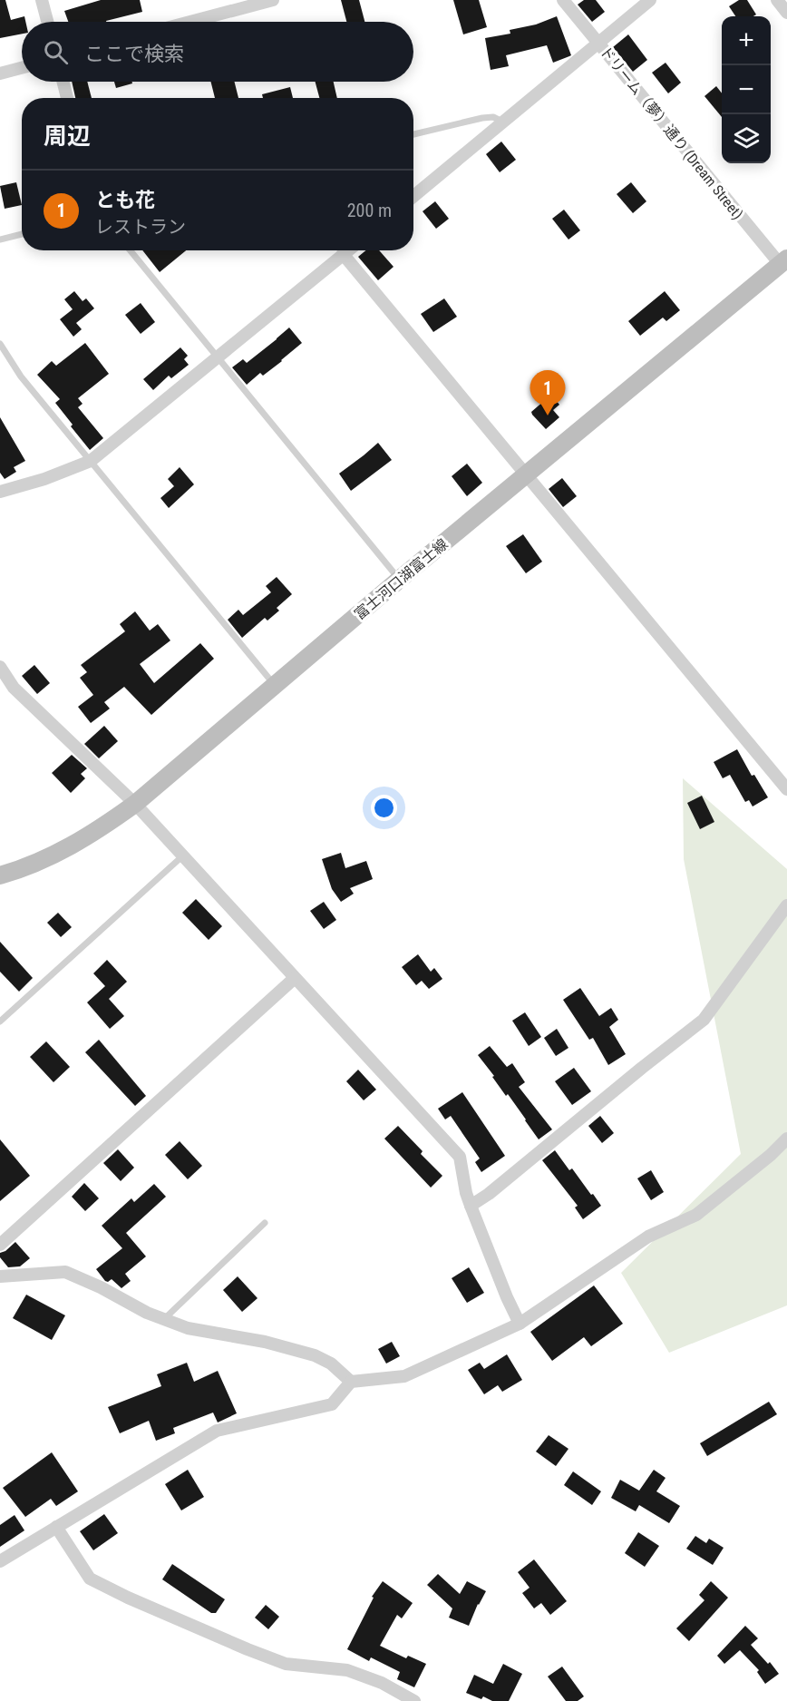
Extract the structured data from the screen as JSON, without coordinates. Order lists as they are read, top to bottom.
{
  "streets": {
    "main road": ["富士河口湖富士線"],
    "street": ["ドリーム（夢）通り (Dream Street)"]
  },
  "crossings": [
    ["ドリーム（夢）通り (Dream Street)", "富士河口湖富士線"]
  ],
  "page": {
    "map_buttons": ["+", "−"],
    "search": "ここで検索",
    "heading": "周辺",
    "list": [
      {
        "mark": "1",
        "name": "とも花",
        "note": "レストラン",
        "value": "200 m"
      }
    ],
    "pins": "1"
  }
}
